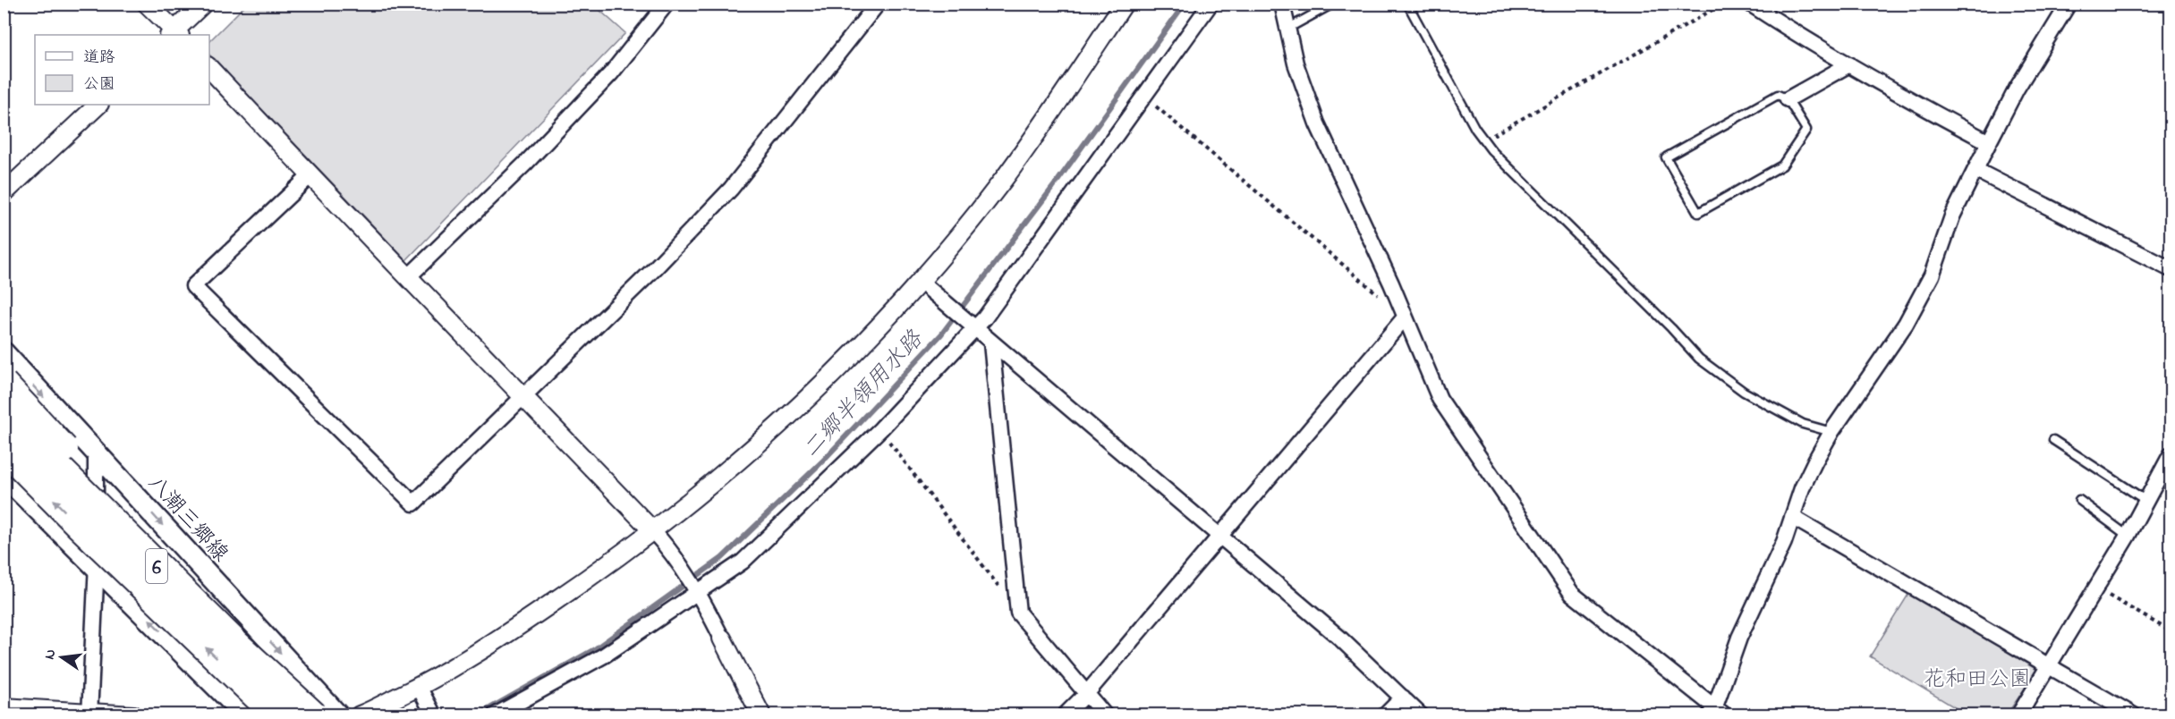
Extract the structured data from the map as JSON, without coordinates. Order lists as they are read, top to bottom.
{
  "streets": {
    "highway": ["6"],
    "main road": ["八潮三郷線"]
  },
  "water": ["二郷半領用水路"],
  "parks": ["花和田公園"],
  "legend": ["道路", "公園"],
  "north": "left"
}
